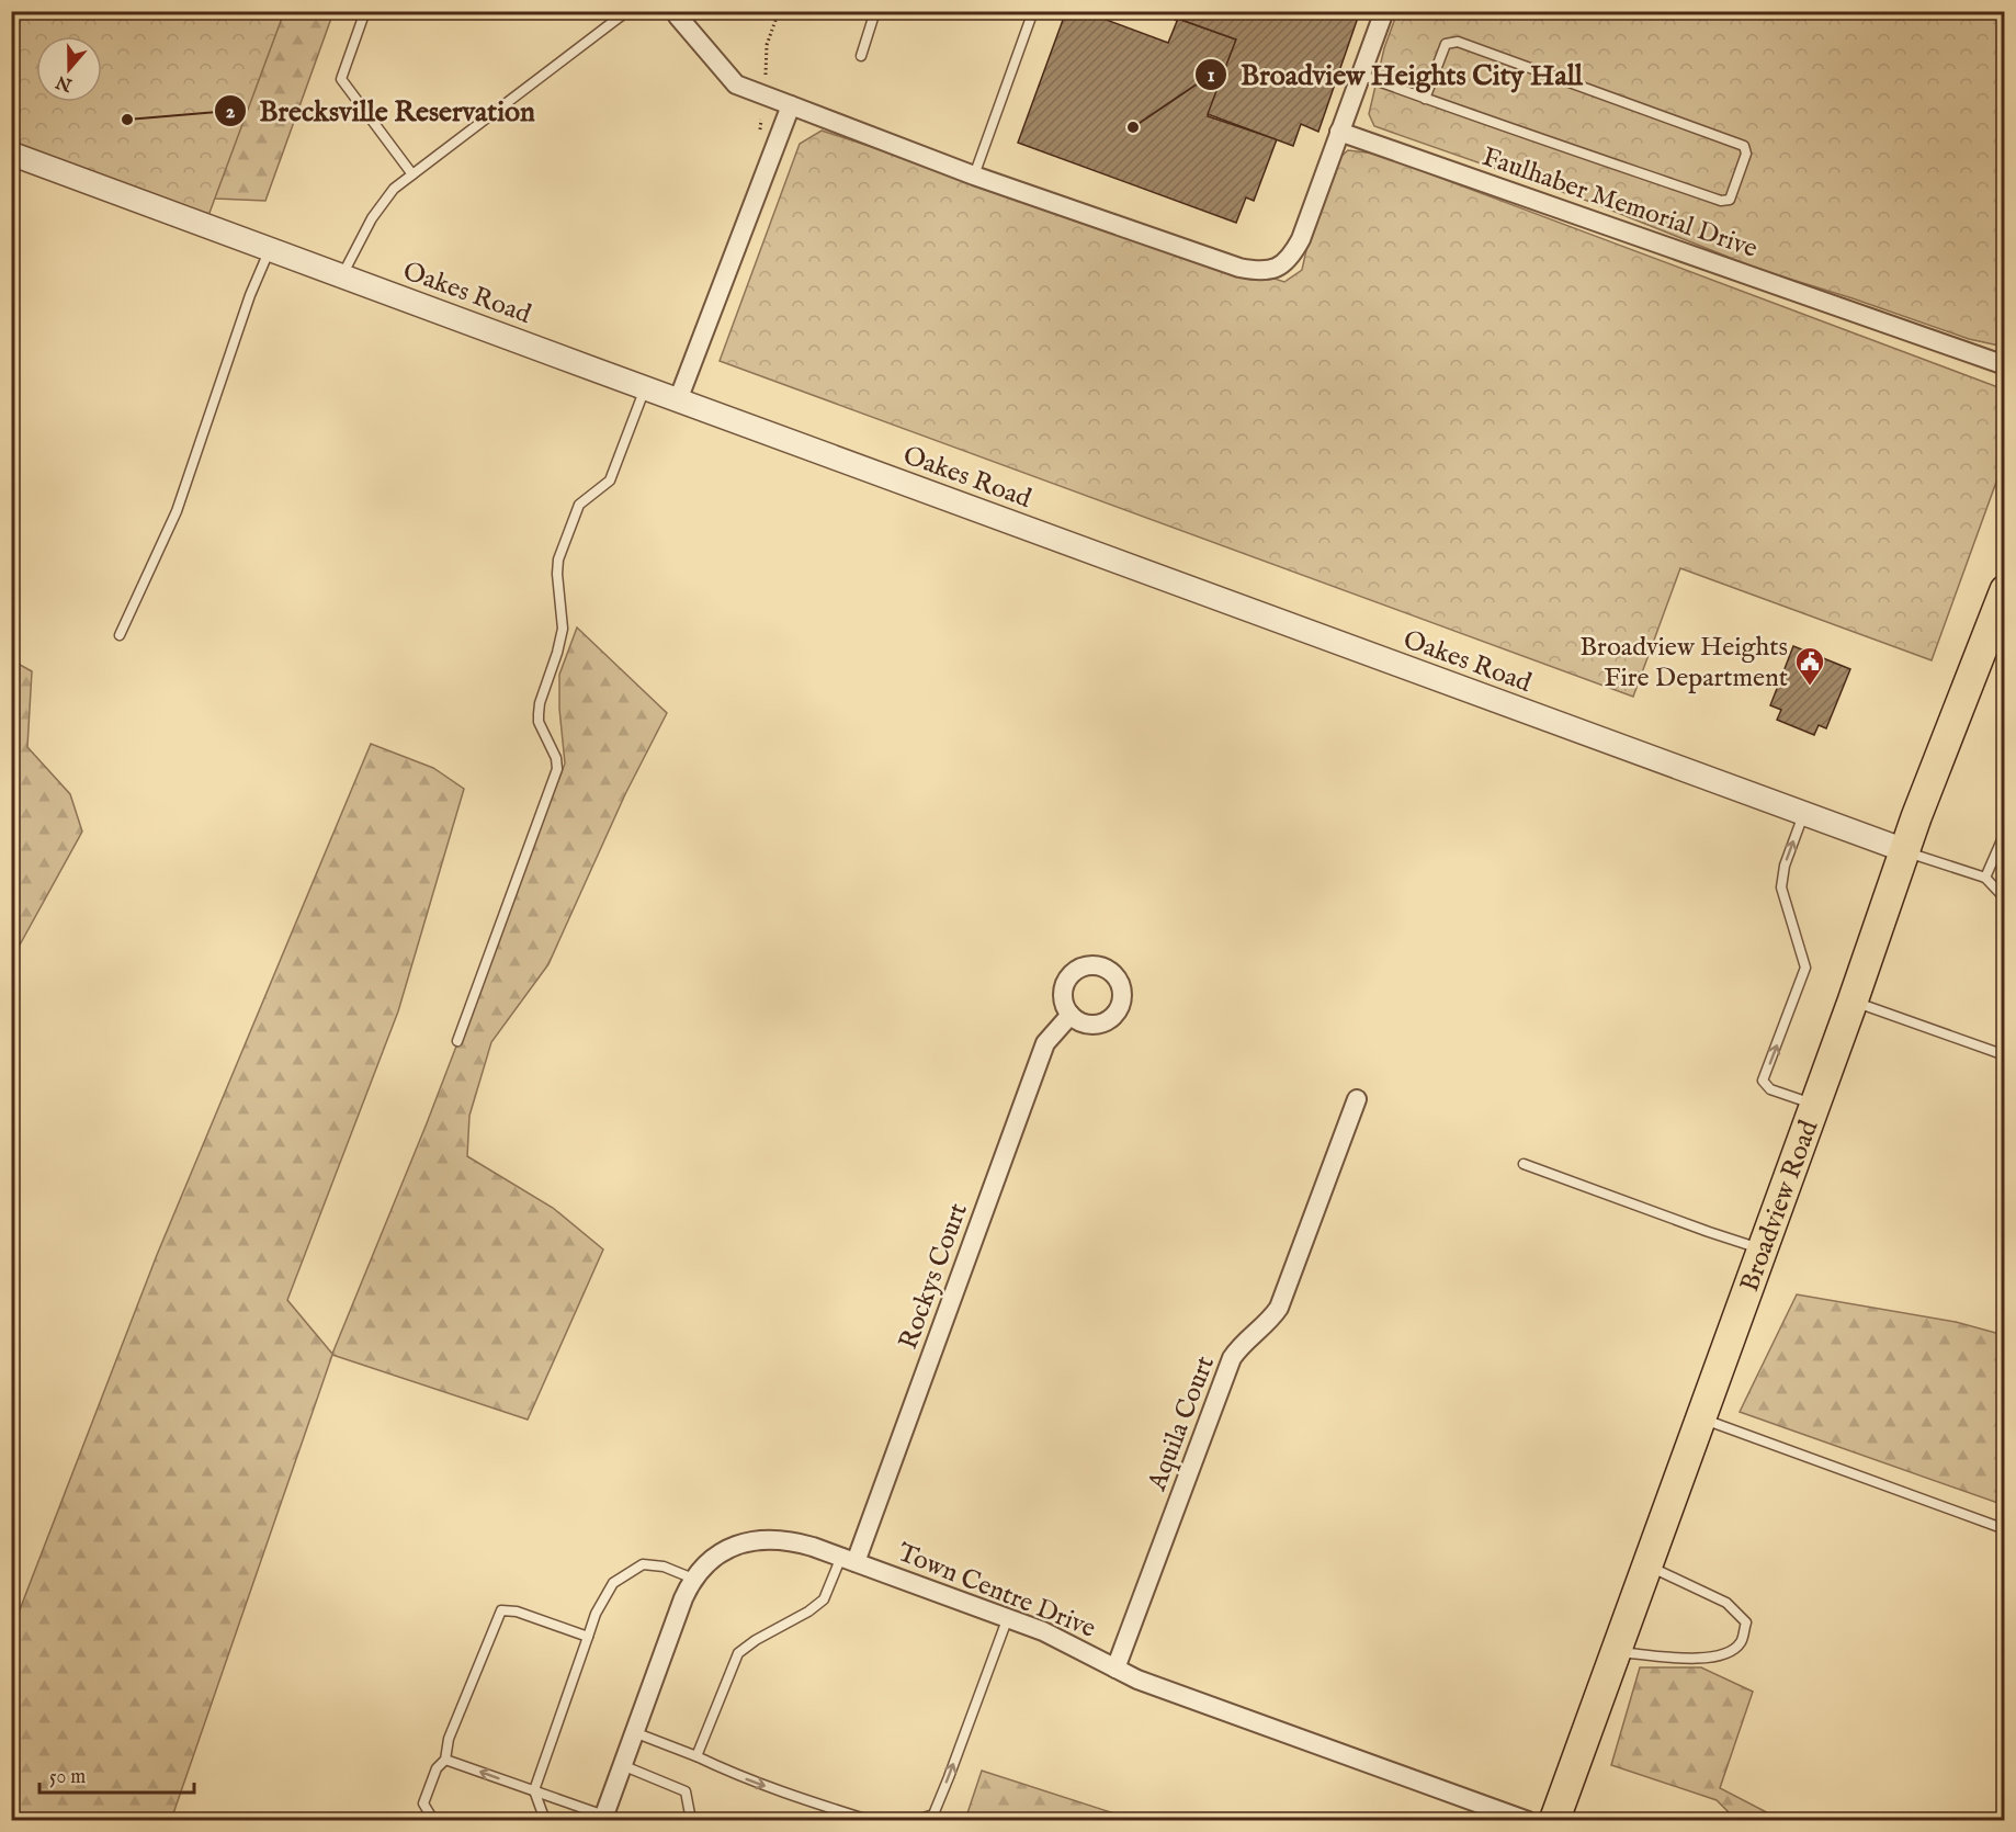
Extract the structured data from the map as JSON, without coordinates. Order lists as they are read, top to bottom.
{
  "streets": {
    "main road": ["Broadview Road"],
    "street": [
      "Faulhaber Memorial Drive",
      "Oakes Road",
      "Rockys Court",
      "Aquila Court",
      "Town Centre Drive"
    ]
  },
  "crossings": [
    ["Oakes Road", "Broadview Road"],
    ["Rockys Court", "Town Centre Drive"],
    ["Aquila Court", "Town Centre Drive"]
  ],
  "places": {
    "other": ["Brecksville Reservation", "Broadview Heights City Hall"],
    "public building": ["Broadview Heights Fire Department"]
  },
  "scale_bar": "50 m",
  "north": "bottom"
}
